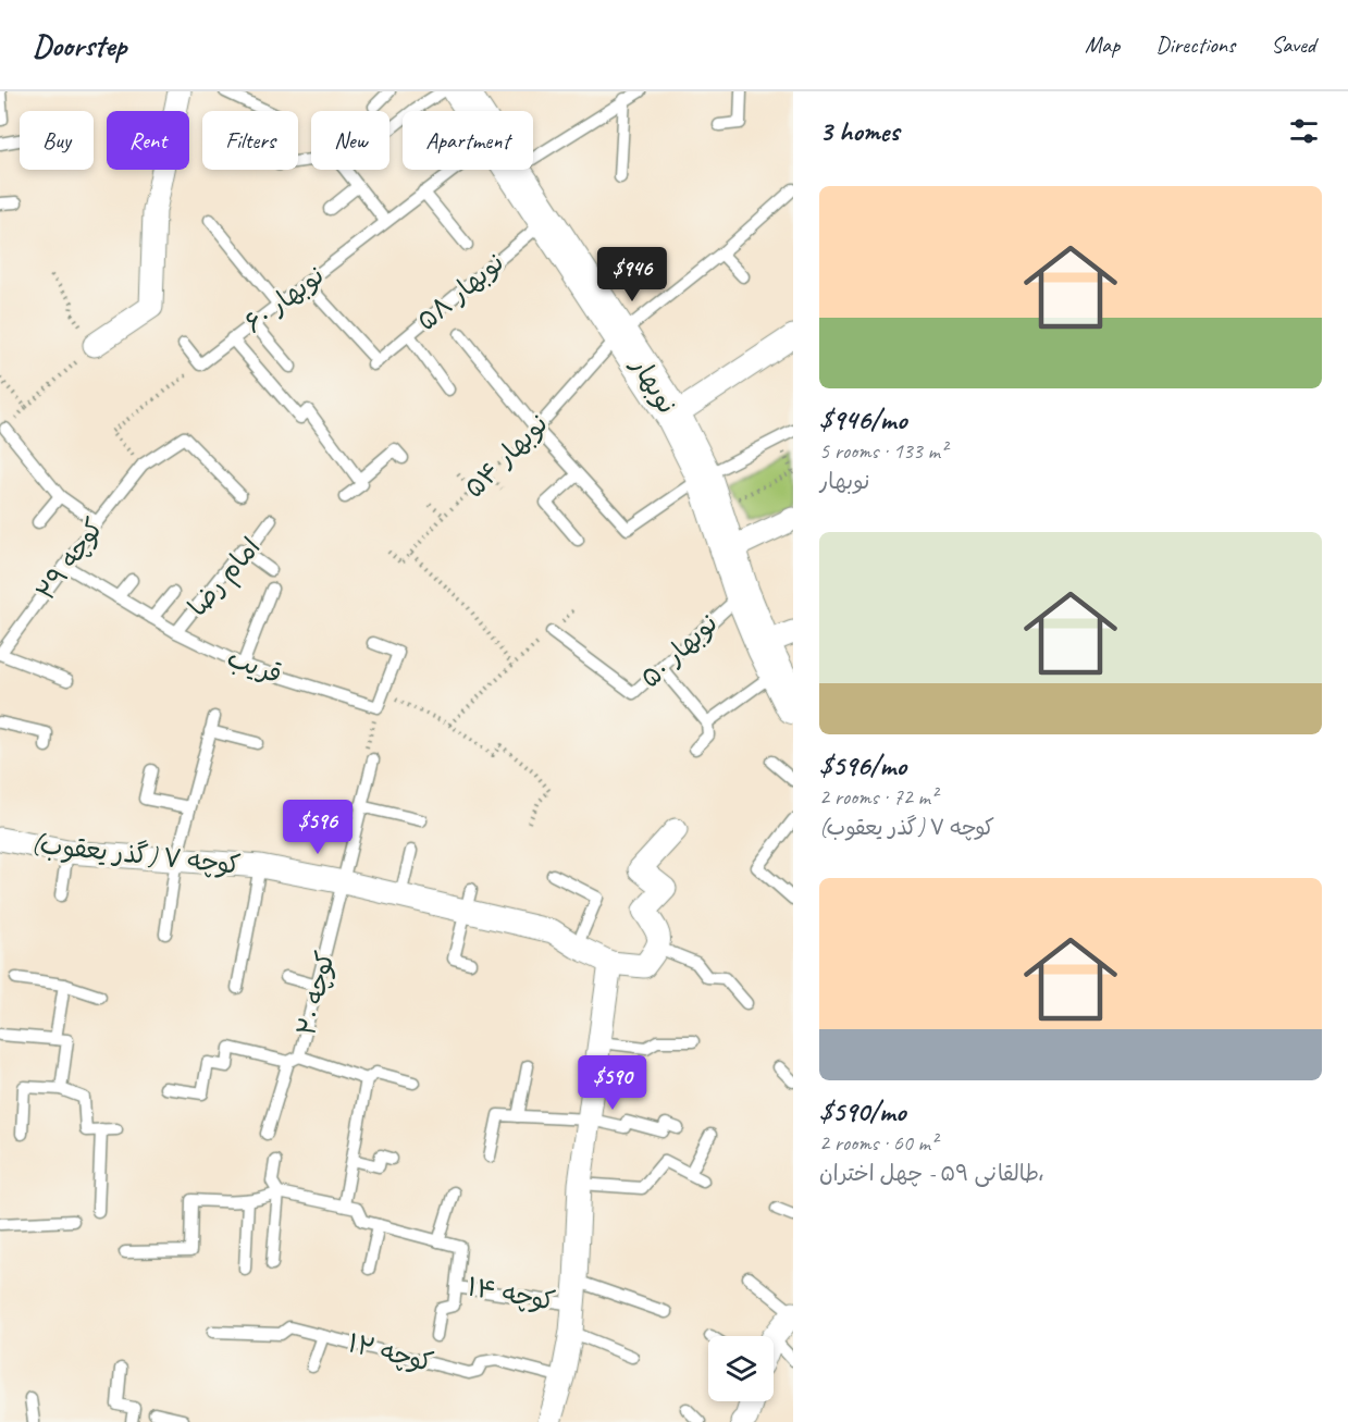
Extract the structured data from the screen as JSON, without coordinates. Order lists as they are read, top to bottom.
{
  "streets": {
    "street": ["نوبهار", "کوچه ۷ (گذر یعقوب)"],
    "lane": [
      "نوبهار ۵۸",
      "نوبهار ۶۰",
      "نوبهار ۵۴",
      "کوچه ۲۹",
      "امام رضا",
      "نوبهار ۵۰",
      "قریب",
      "کوچه ۲۰",
      "کوچه ۱۴",
      "کوچه ۱۲"
    ]
  },
  "crossings": [
    ["نوبهار ۵۸", "نوبهار ۶۰"],
    ["نوبهار ۵۸", "نوبهار"],
    ["نوبهار", "نوبهار ۵۴"],
    ["نوبهار", "نوبهار ۵۰"],
    ["کوچه ۲۹", "قریب"],
    ["امام رضا", "قریب"],
    ["کوچه ۷ (گذر یعقوب)", "کوچه ۲۰"]
  ],
  "page": {
    "header": "Doorstep",
    "nav": ["Map", "Directions", "Saved"],
    "heading": "3 homes",
    "chip": [
      "Buy",
      "Rent",
      "Filters",
      "New",
      "Apartment"
    ],
    "list": [
      {
        "name": "$946/mo",
        "note": "5 rooms · 133 m² · نوبهار"
      },
      {
        "name": "$596/mo",
        "note": "2 rooms · 72 m² · کوچه ۷ (گذر یعقوب)"
      },
      {
        "name": "$590/mo",
        "note": "2 rooms · 60 m² · طالقانی ۵۹ - چهل اختران،"
      }
    ],
    "price": ["$946", "$596", "$590"]
  }
}
